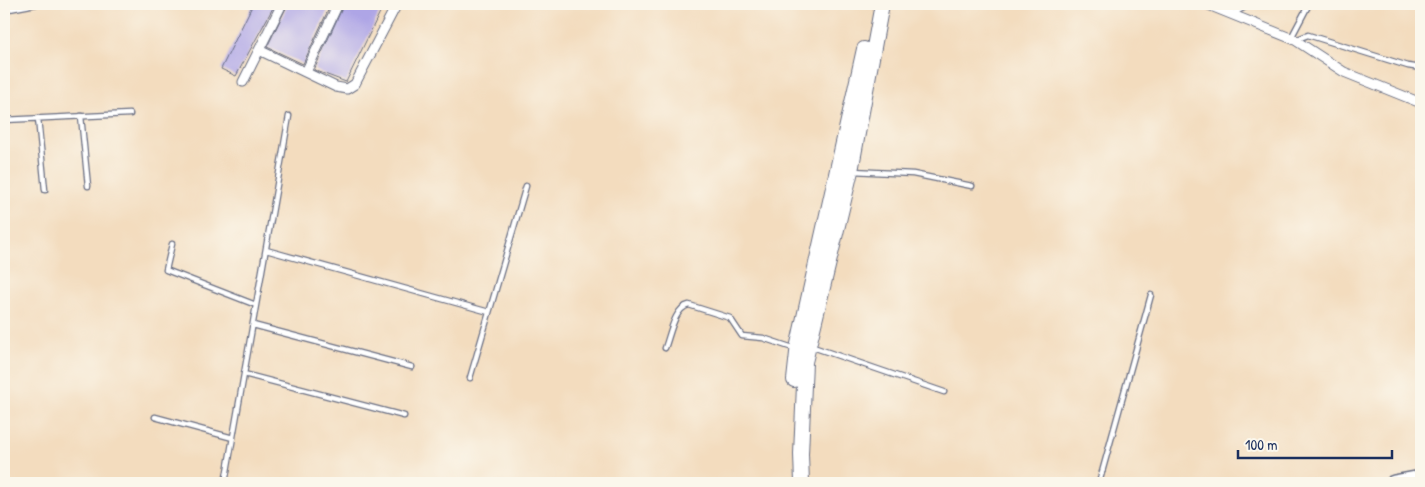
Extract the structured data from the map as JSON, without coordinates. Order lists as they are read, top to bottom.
{
  "scale_bar": "100 m"
}
